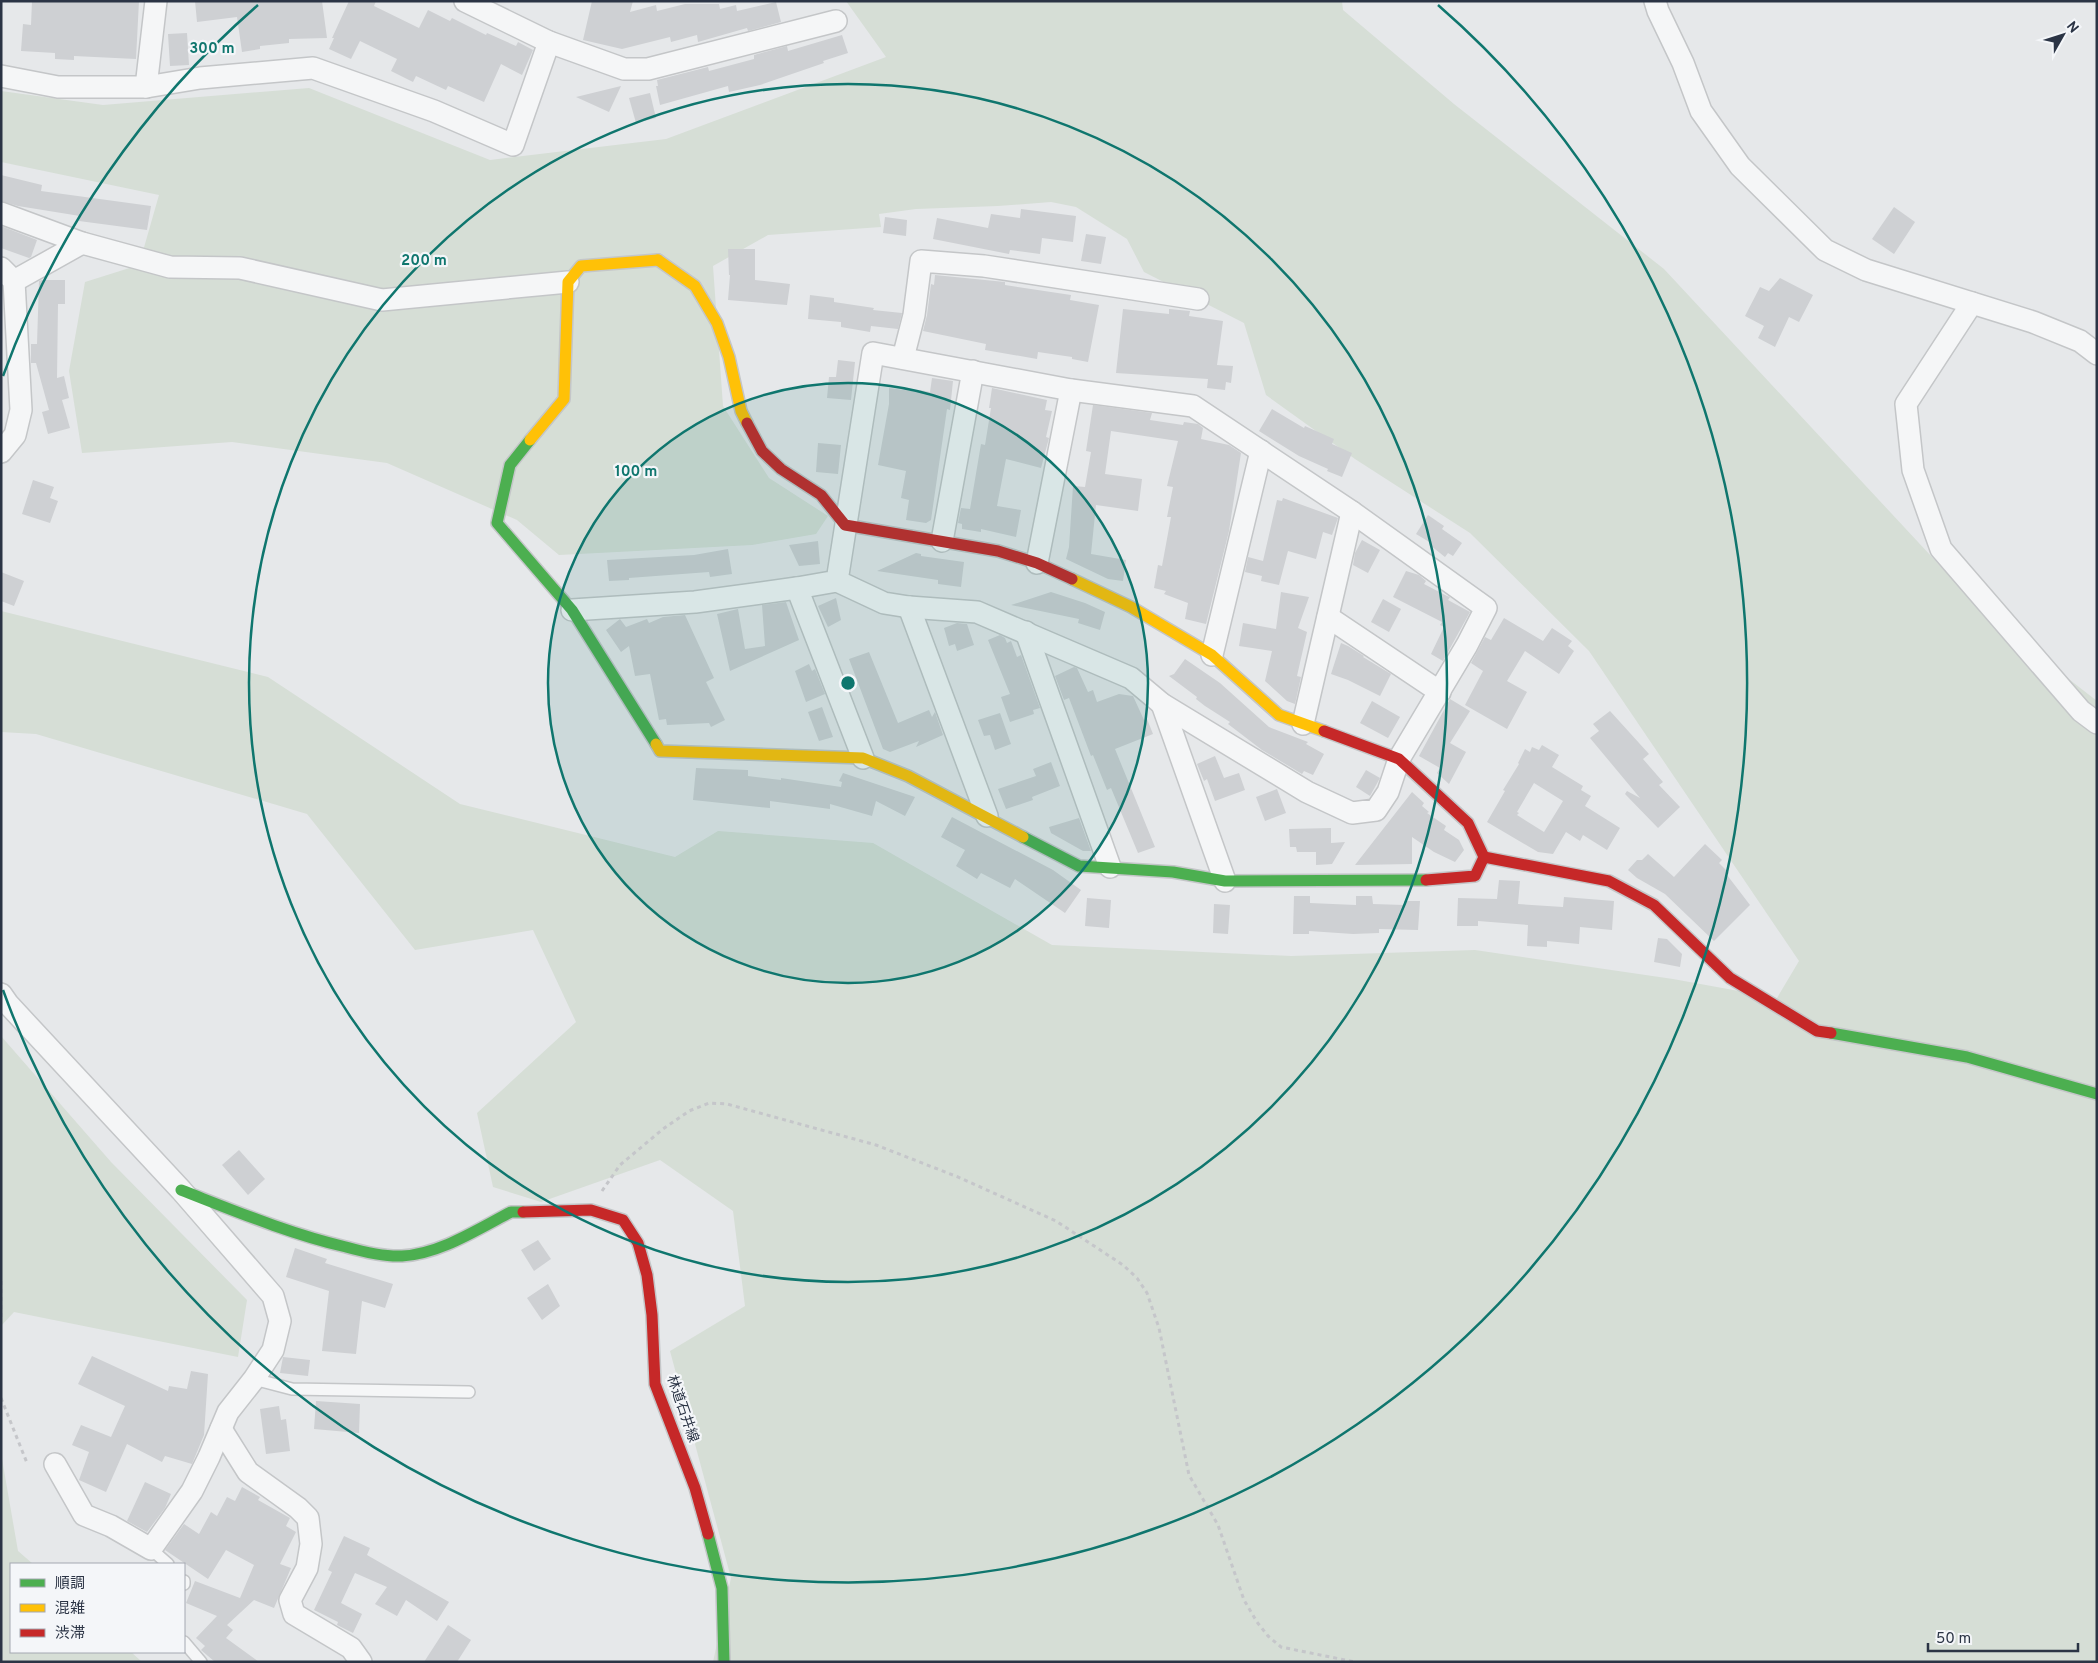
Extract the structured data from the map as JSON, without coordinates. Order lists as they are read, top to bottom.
{
  "streets": {
    "street": ["林道石井線"]
  },
  "legend": ["順調", "混雑", "渋滞"],
  "scale_bar": "50 m",
  "north": "top right",
  "rings": ["300 m", "200 m", "100 m"]
}
